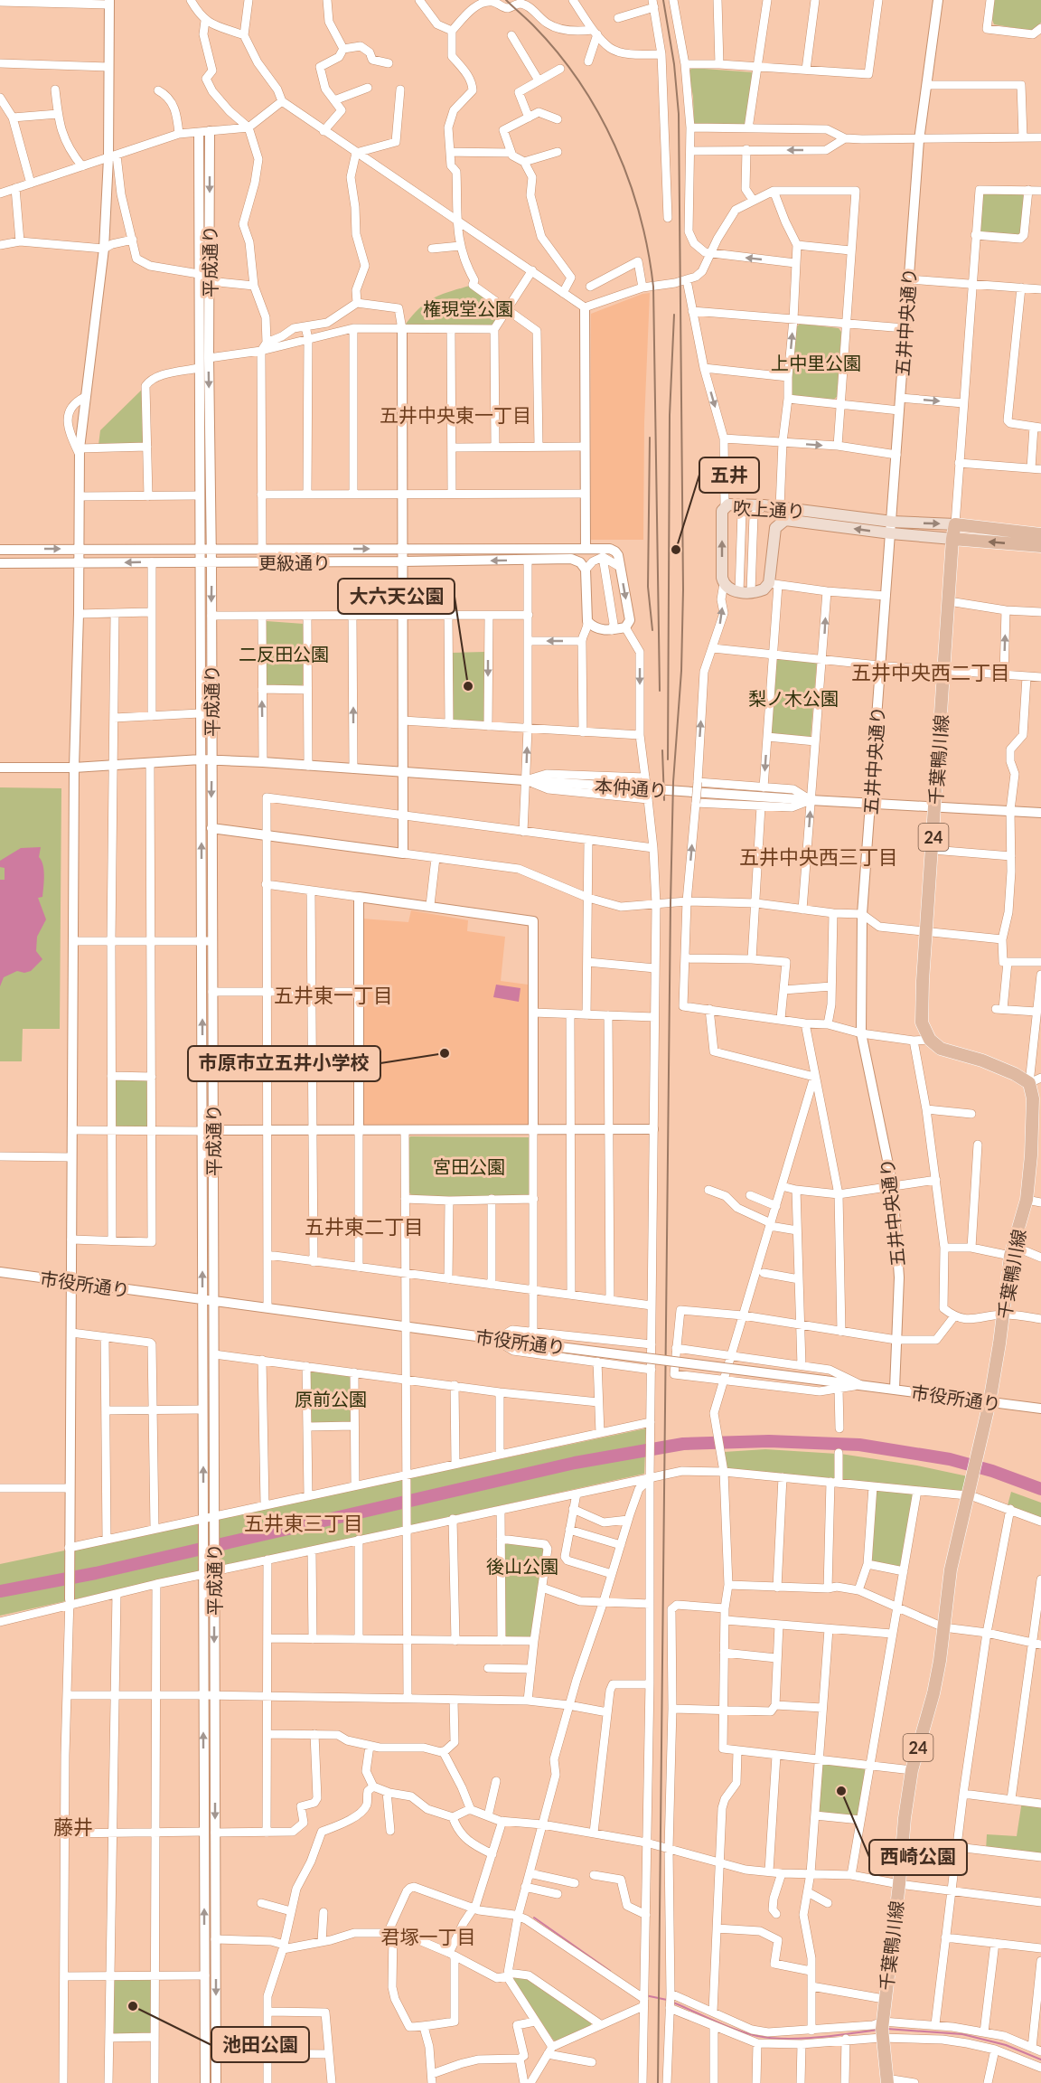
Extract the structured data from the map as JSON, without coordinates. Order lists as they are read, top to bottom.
{
  "streets": {
    "main road": ["吹上通り", "千葉鴨川線", "24"],
    "street": [
      "平成通り",
      "五井中央通り",
      "更級通り",
      "本仲通り",
      "市役所通り"
    ]
  },
  "crossings": [
    ["平成通り", "更級通り"],
    ["平成通り", "本仲通り"],
    ["平成通り", "市役所通り"],
    ["五井中央通り", "吹上通り"],
    ["五井中央通り", "本仲通り"],
    ["五井中央通り", "市役所通り"],
    ["吹上通り", "千葉鴨川線"],
    ["千葉鴨川線", "本仲通り"],
    ["千葉鴨川線", "市役所通り"]
  ],
  "districts": [
    "五井中央東一丁目",
    "五井中央西二丁目",
    "五井中央西三丁目",
    "五井東一丁目",
    "五井東二丁目",
    "五井東三丁目",
    "藤井",
    "君塚一丁目"
  ],
  "parks": [
    "権現堂公園",
    "上中里公園",
    "二反田公園",
    "梨ノ木公園",
    "宮田公園",
    "原前公園",
    "後山公園"
  ],
  "places": [
    "五井",
    "大六天公園",
    "市原市立五井小学校",
    "西崎公園",
    "池田公園"
  ]
}
